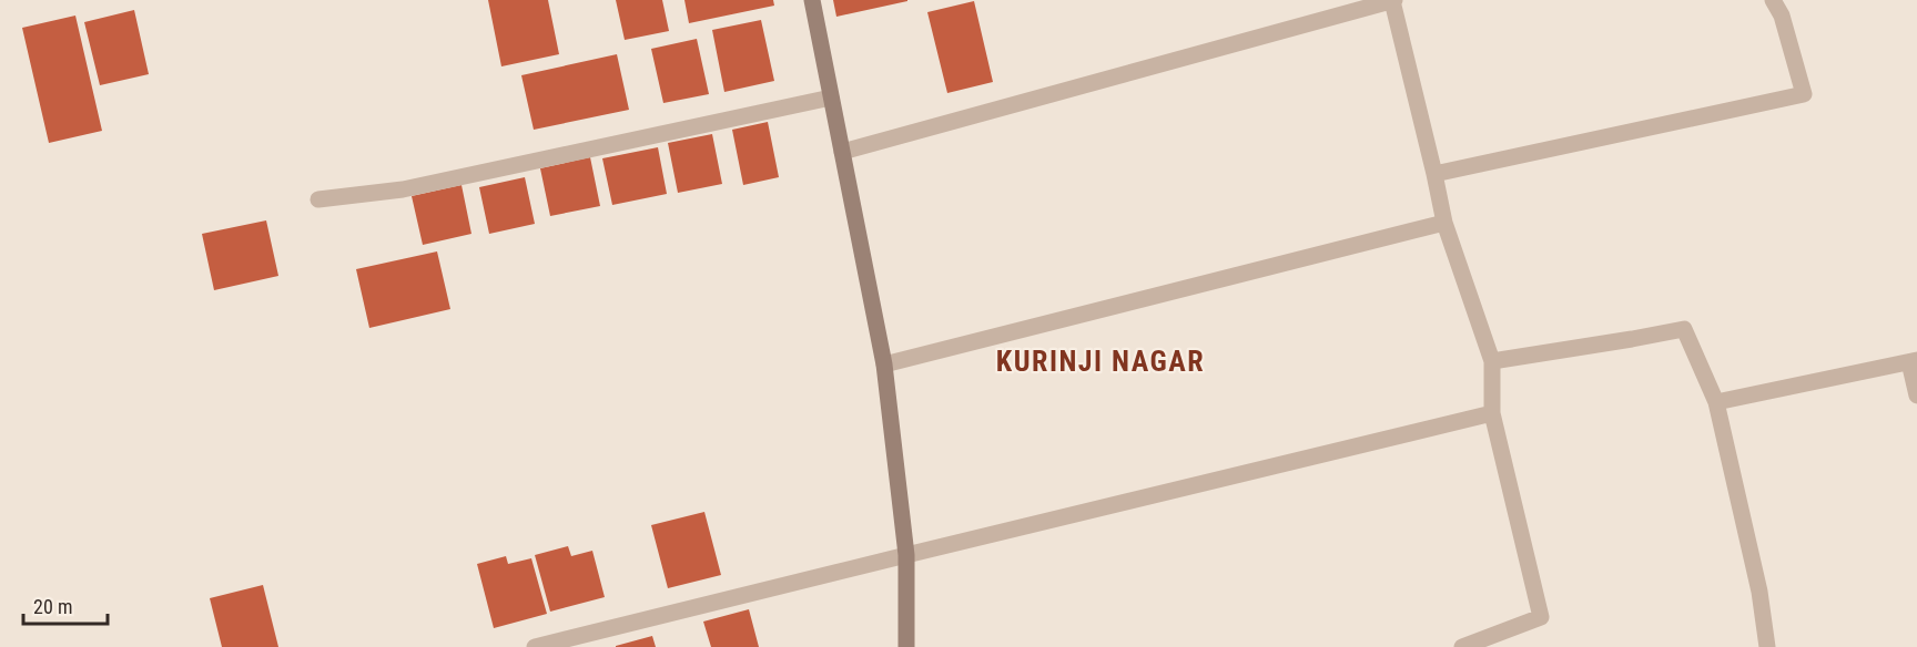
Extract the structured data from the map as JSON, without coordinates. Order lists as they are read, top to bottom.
{
  "districts": ["KURINJI NAGAR"],
  "scale_bar": "20 m"
}
